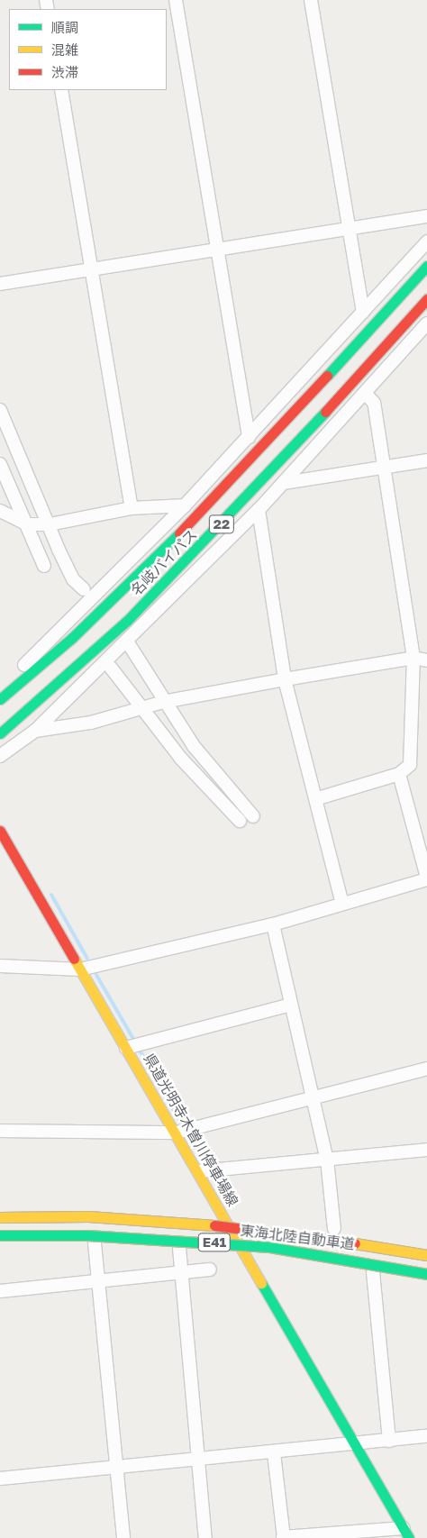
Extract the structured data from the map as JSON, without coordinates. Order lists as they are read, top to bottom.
{
  "streets": {
    "main road": [
      "22",
      "名岐バイパス",
      "県道光明寺木曽川停車場線",
      "東海北陸自動車道",
      "E41"
    ]
  },
  "legend": ["順調", "混雑", "渋滞"]
}
